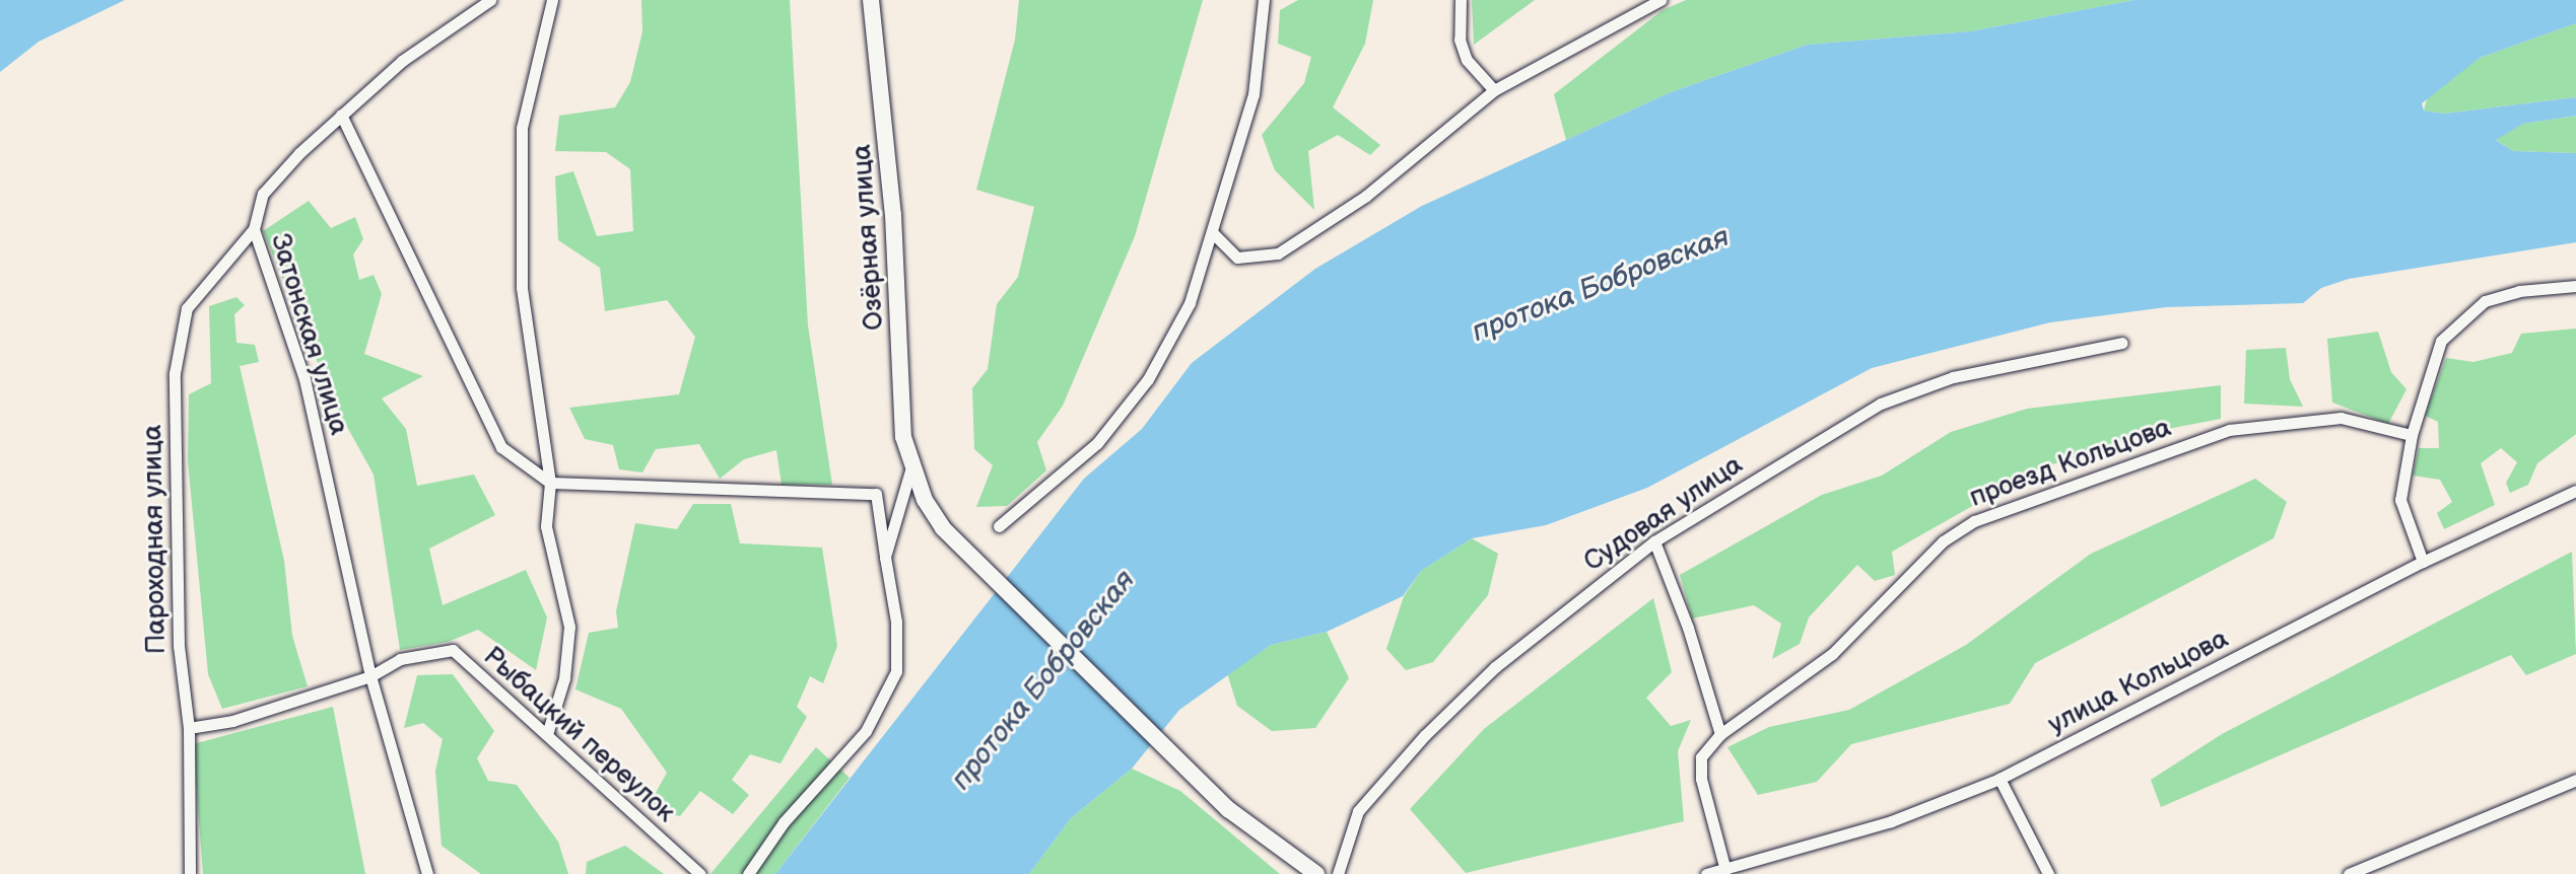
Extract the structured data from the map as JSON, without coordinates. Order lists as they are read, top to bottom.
{
  "streets": {
    "street": [
      "Озёрная улица",
      "Затонская улица",
      "проезд Кольцова",
      "Судовая улица",
      "Пароходная улица",
      "улица Кольцова",
      "Рыбацкий переулок"
    ]
  },
  "crossings": [
    ["Затонская улица", "Пароходная улица"],
    ["Затонская улица", "Рыбацкий переулок"],
    ["проезд Кольцова", "улица Кольцова"],
    ["Пароходная улица", "Рыбацкий переулок"]
  ],
  "water": ["протока Бобровская"]
}
